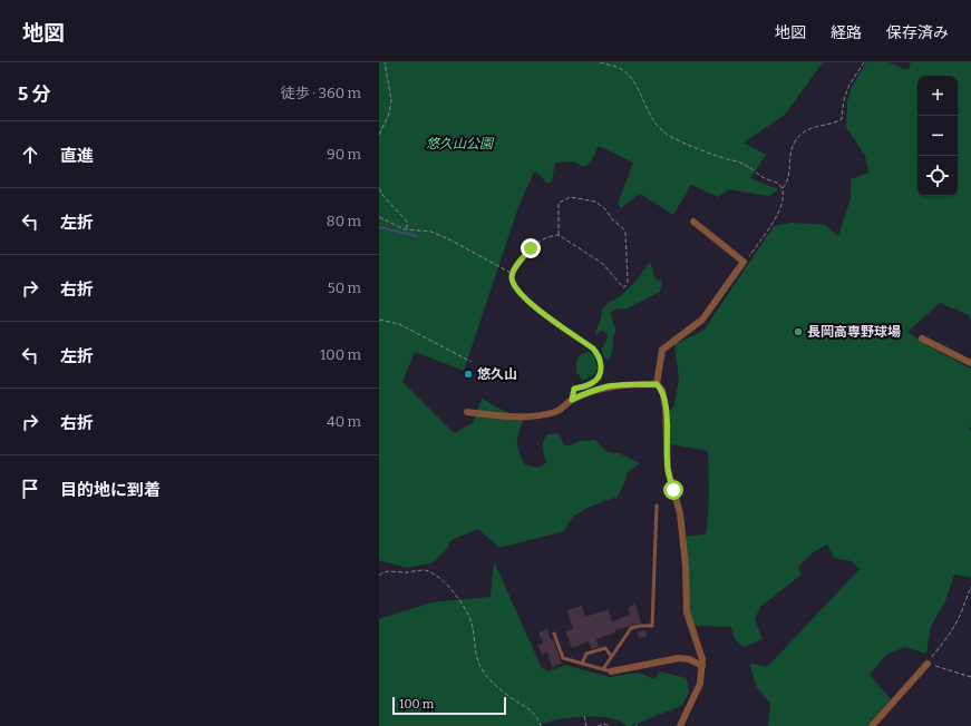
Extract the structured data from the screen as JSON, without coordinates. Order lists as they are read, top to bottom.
{
  "parks": ["悠久山公園"],
  "places": ["長岡高専野球場", "悠久山"],
  "scale_bar": "100 m",
  "page": {
    "header": "地図",
    "nav": ["地図", "経路", "保存済み"],
    "heading": ["5 分", "徒歩 · 360 m"],
    "map_buttons": ["+", "−"],
    "list": [
      ["直進", "90 m"],
      ["左折", "80 m"],
      ["右折", "50 m"],
      ["左折", "100 m"],
      ["右折", "40 m"],
      "目的地に到着"
    ],
    "scale": "100 m"
  }
}
